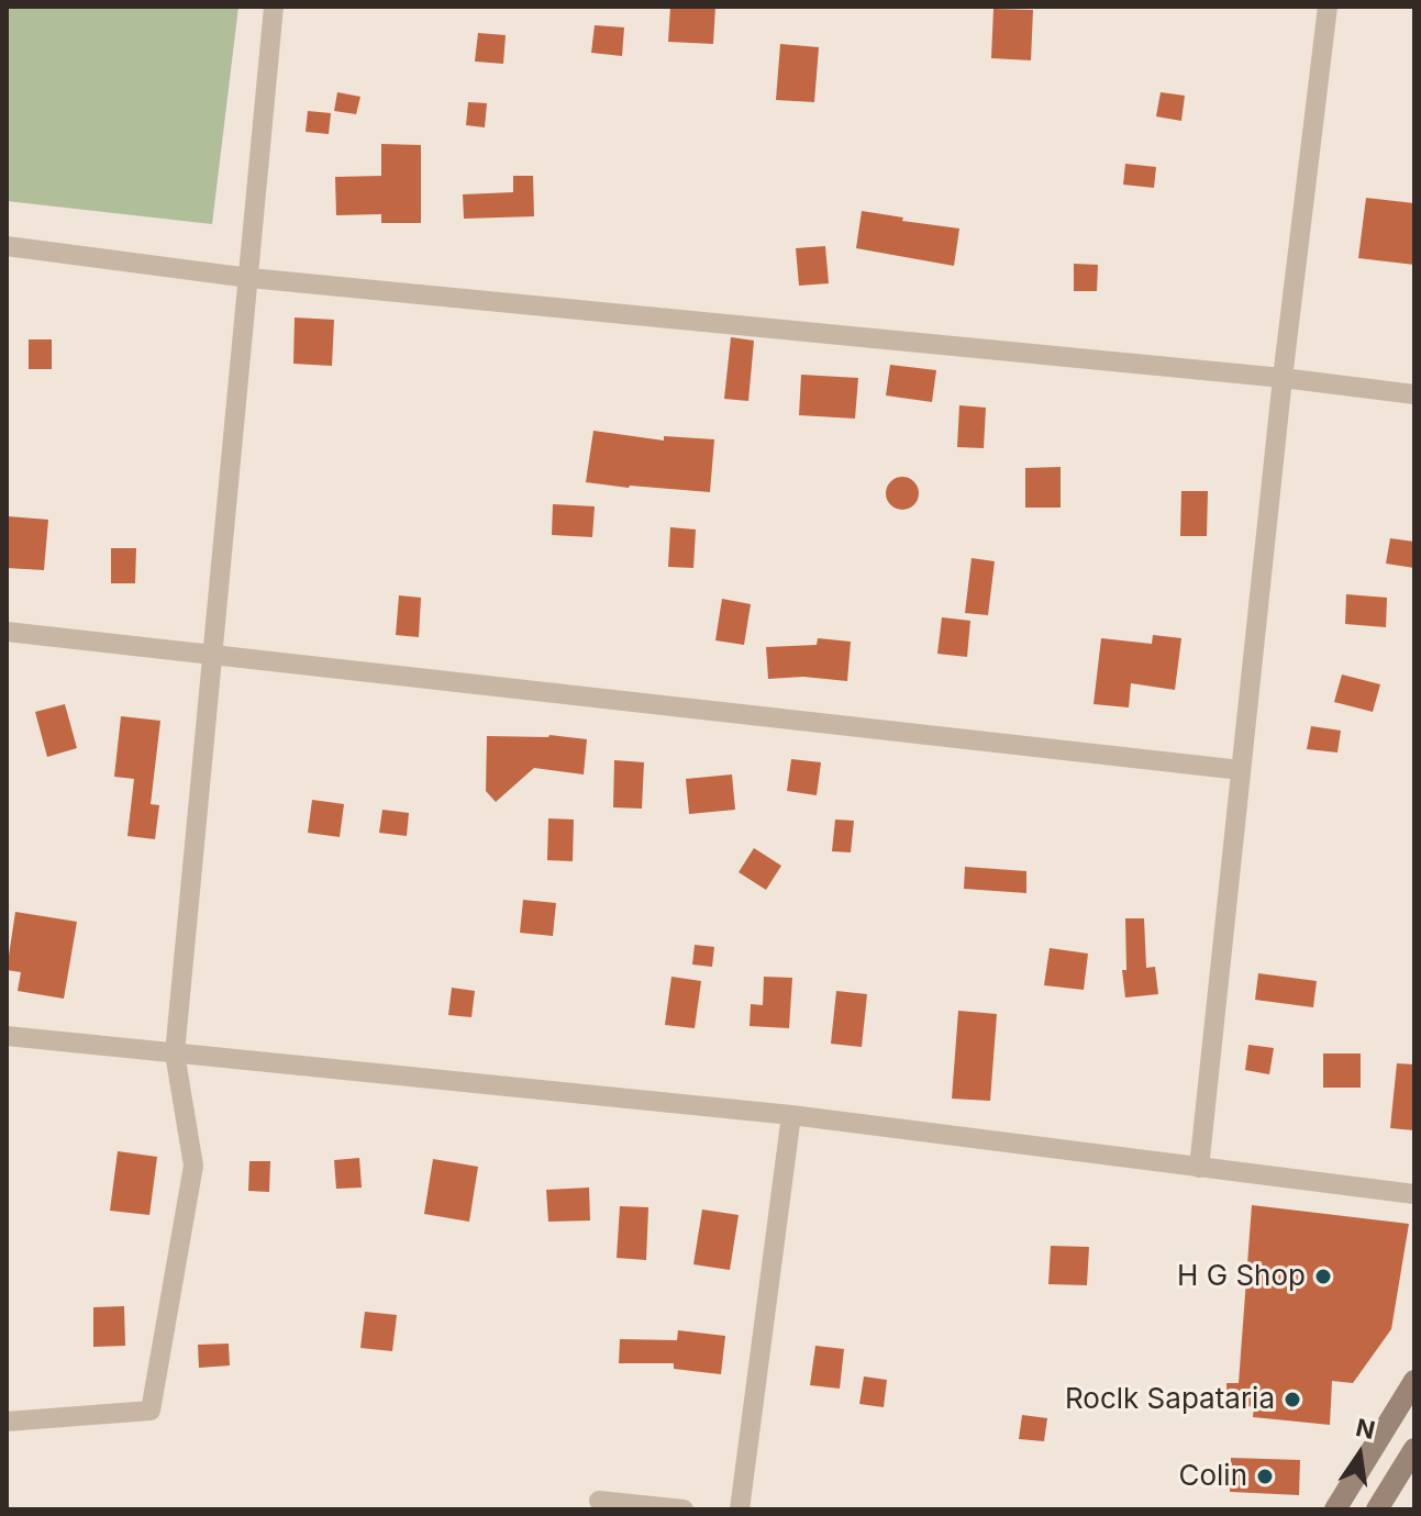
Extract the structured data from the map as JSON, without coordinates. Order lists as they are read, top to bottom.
{
  "places": ["H G Shop", "Roclk Sapataria", "Colin"],
  "north": "top"
}
